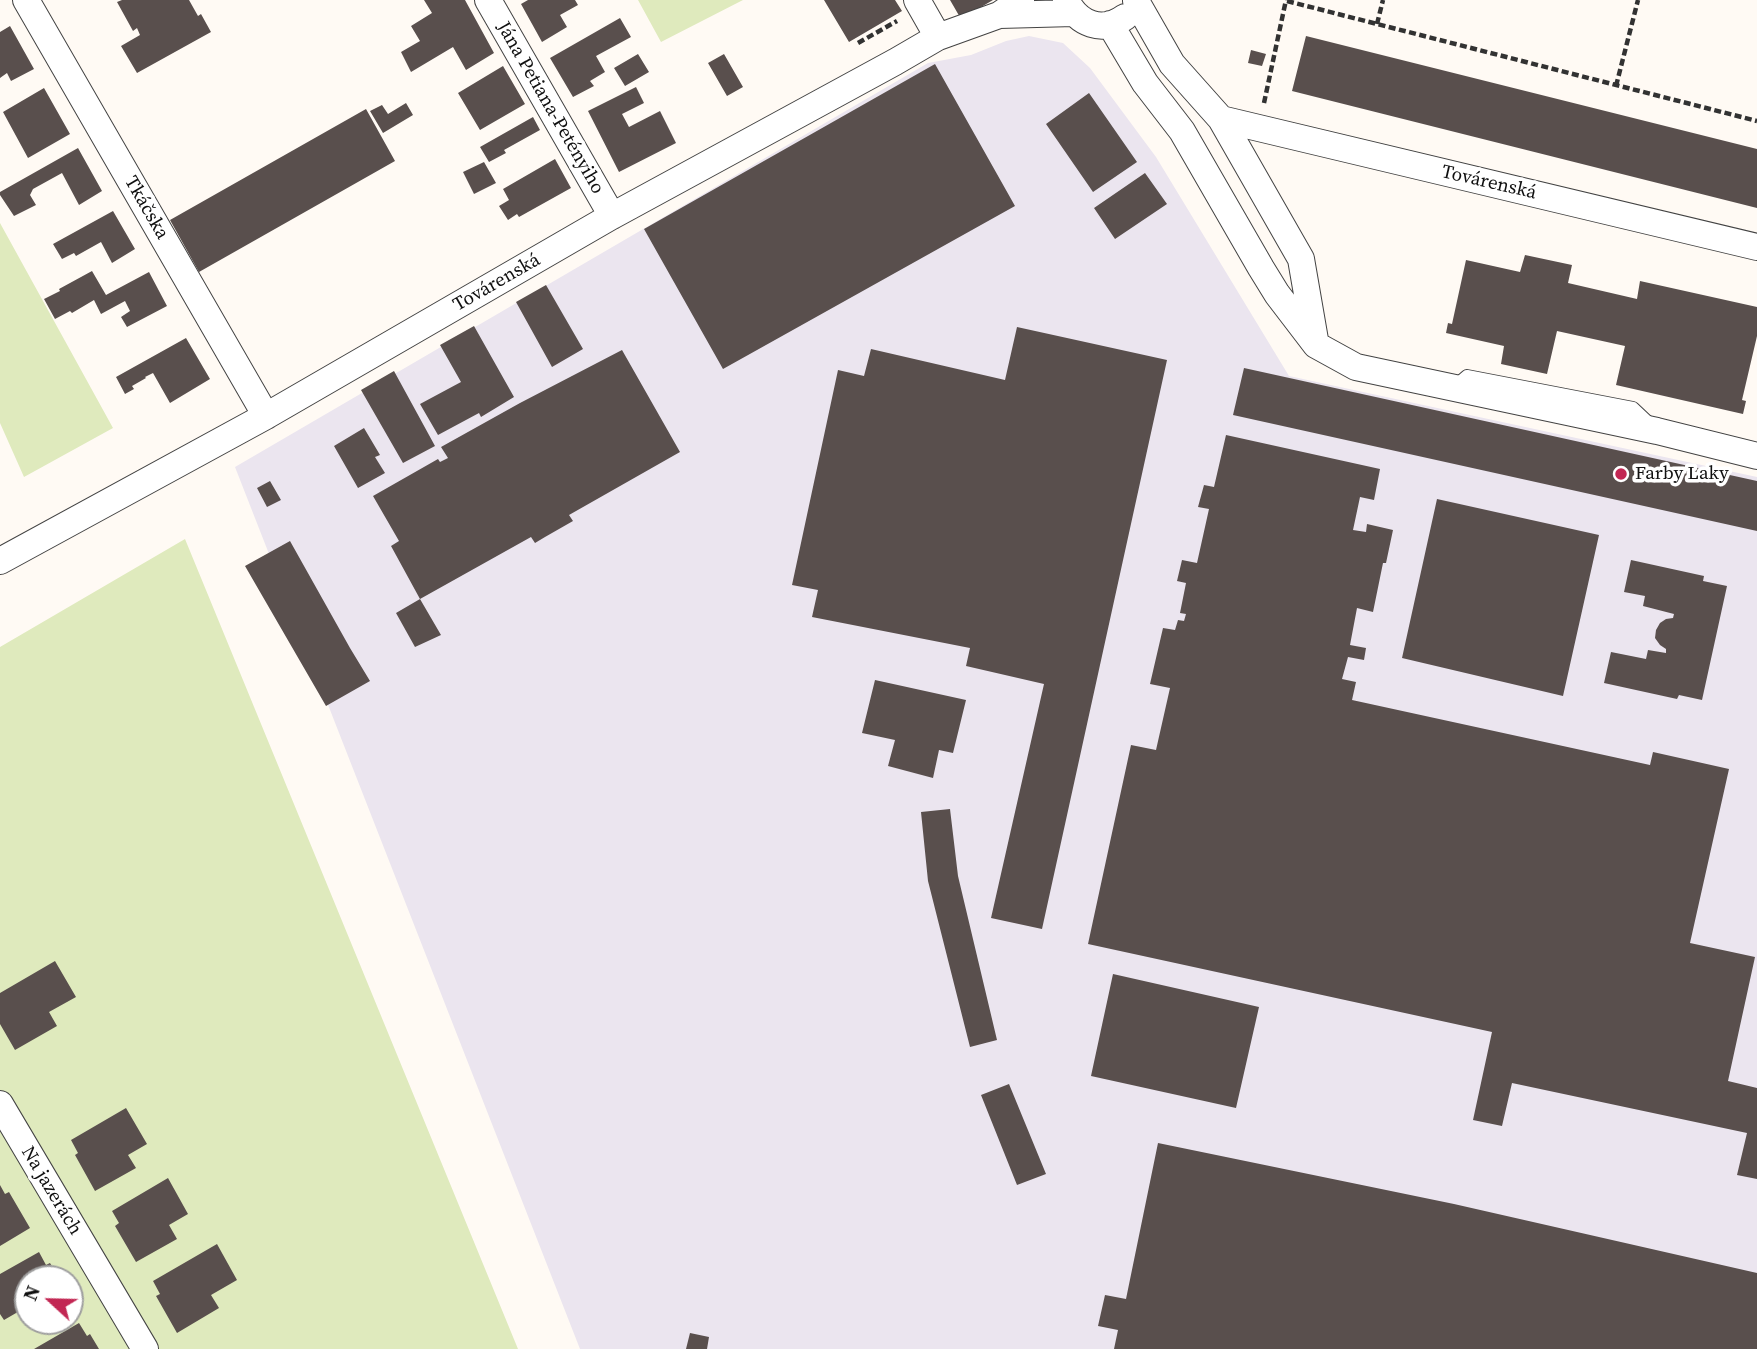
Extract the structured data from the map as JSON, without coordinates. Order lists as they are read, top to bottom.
{
  "streets": {
    "street": [
      "Jána Petiana-Petényiho",
      "Továrenská",
      "Tkáčska",
      "Na jazerách"
    ]
  },
  "crossings": [
    ["Jána Petiana-Petényiho", "Továrenská"],
    ["Továrenská", "Tkáčska"]
  ],
  "places": ["Farby Laky"],
  "north": "left"
}
